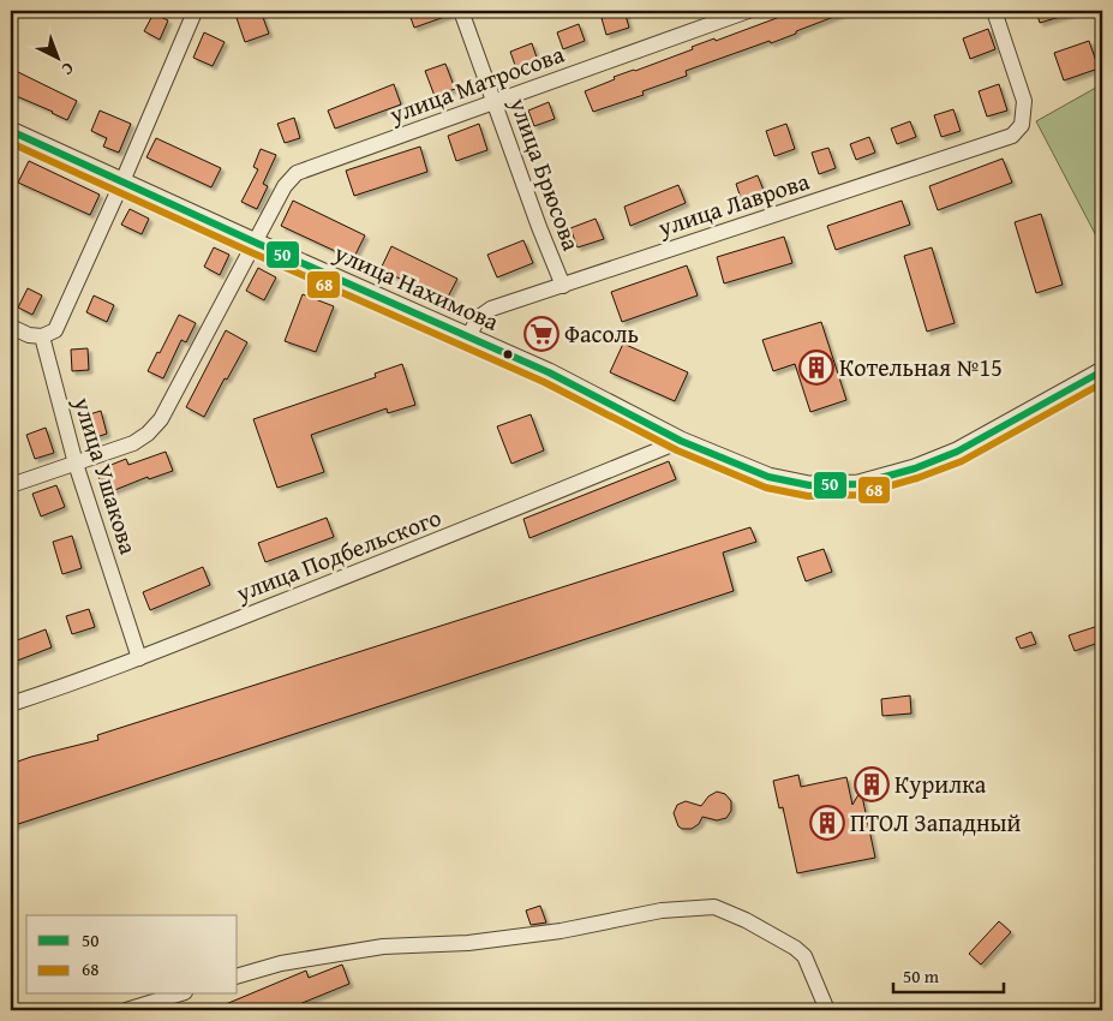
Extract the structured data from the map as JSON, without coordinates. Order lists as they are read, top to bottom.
{
  "streets": {
    "street": [
      "улица Матросова",
      "улица Брюсова",
      "улица Лаврова",
      "улица Нахимова",
      "улица Ушакова",
      "улица Подбельского"
    ]
  },
  "crossings": [
    ["улица Матросова", "улица Брюсова"],
    ["улица Матросова", "улица Нахимова"],
    ["улица Матросова", "улица Ушакова"],
    ["улица Брюсова", "улица Лаврова"],
    ["улица Лаврова", "улица Нахимова"],
    ["улица Нахимова", "улица Подбельского"],
    ["улица Ушакова", "улица Подбельского"]
  ],
  "places": {
    "supermarket": ["Фасоль"],
    "building": ["Котельная №15", "Курилка", "ПТОЛ Западный"]
  },
  "lines": ["transit line 50", "transit line 68"],
  "legend": ["50", "68"],
  "scale_bar": "50 m",
  "north": "bottom right"
}
